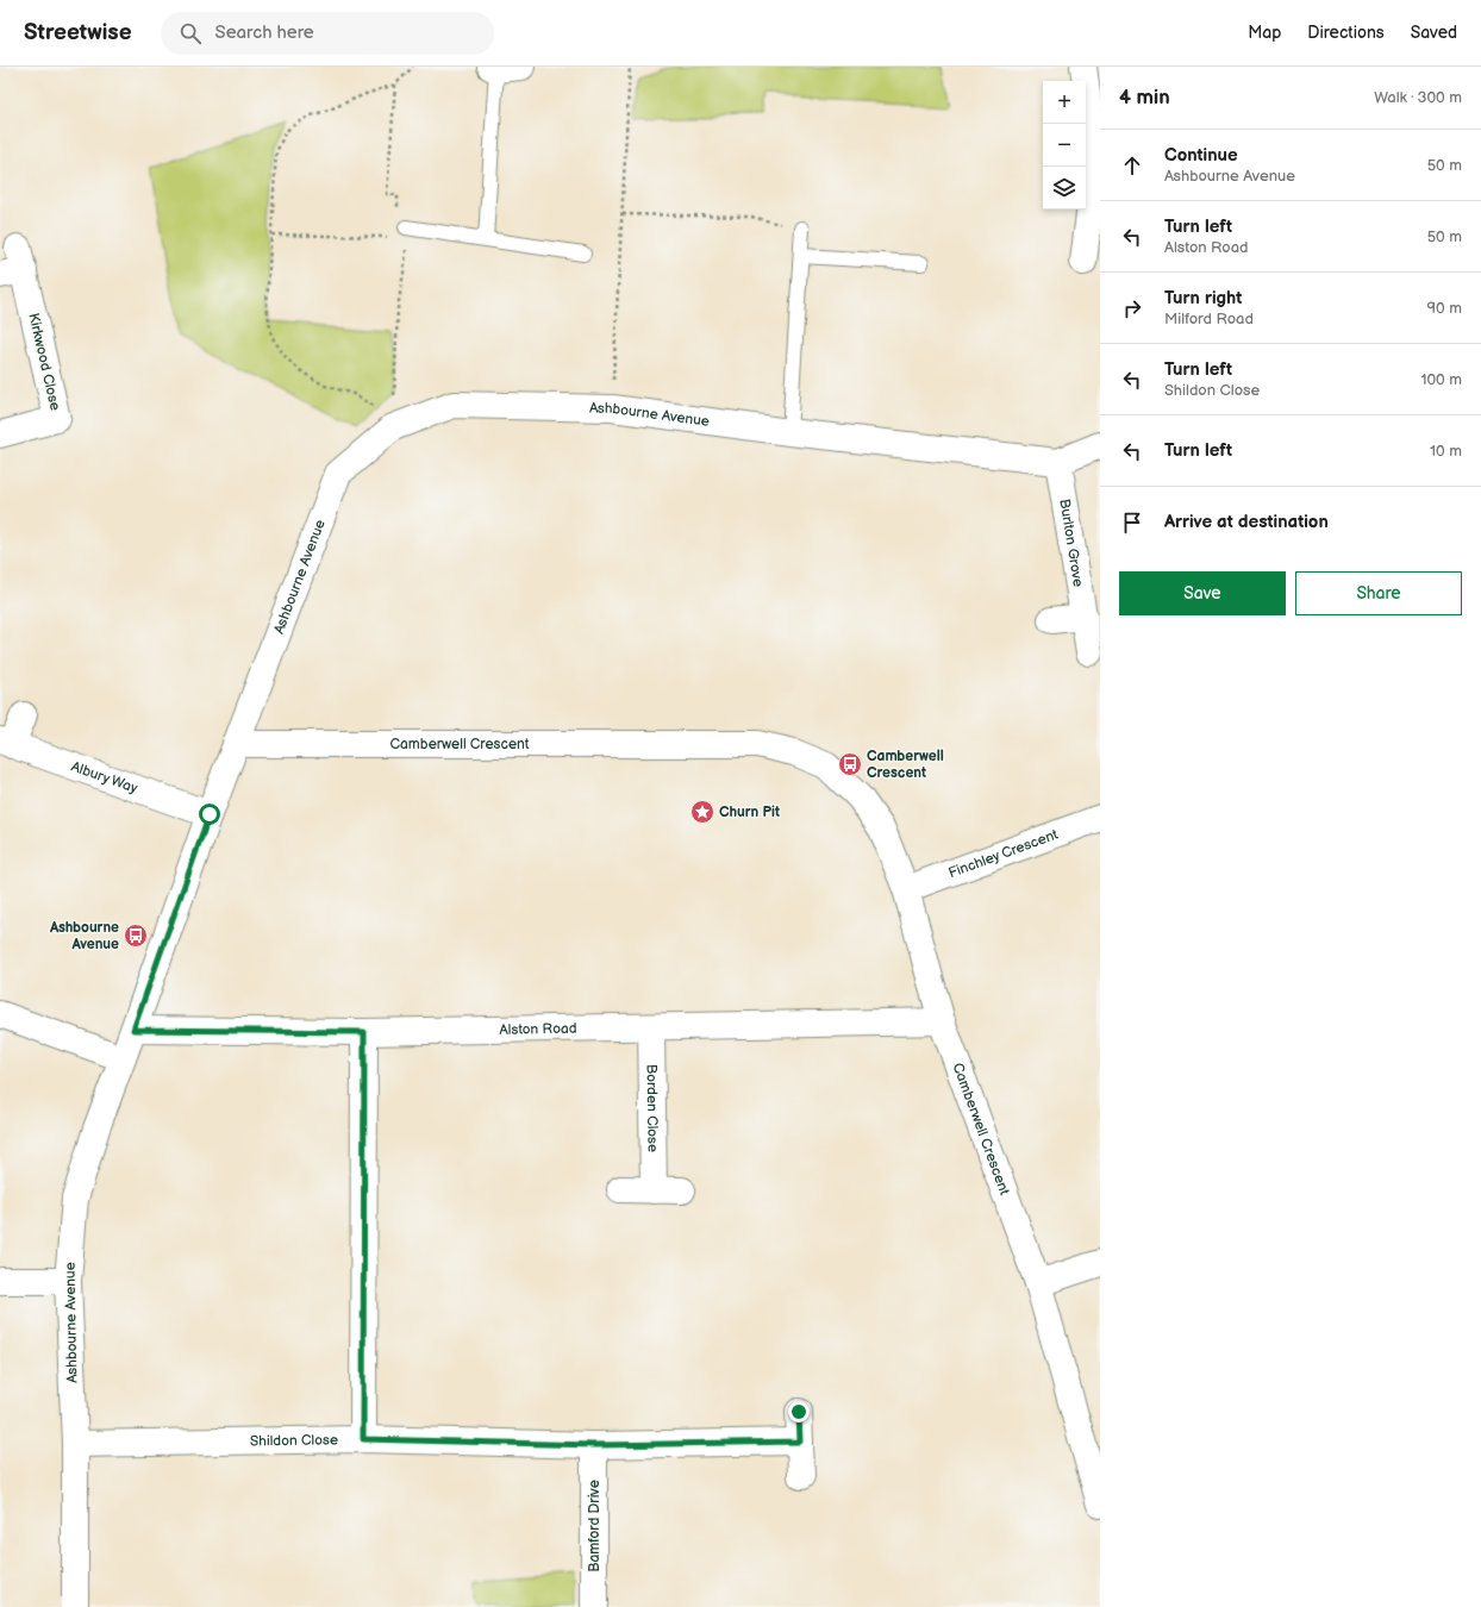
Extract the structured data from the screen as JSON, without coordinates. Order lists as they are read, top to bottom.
{
  "streets": {
    "street": [
      "Kirkwood Close",
      "Ashbourne Avenue",
      "Burlton Grove",
      "Camberwell Crescent",
      "Albury Way",
      "Finchley Crescent",
      "Alston Road",
      "Borden Close",
      "Shildon Close",
      "Bamford Drive"
    ]
  },
  "crossings": [
    ["Ashbourne Avenue", "Burlton Grove"],
    ["Ashbourne Avenue", "Camberwell Crescent"],
    ["Ashbourne Avenue", "Albury Way"],
    ["Ashbourne Avenue", "Alston Road"],
    ["Ashbourne Avenue", "Shildon Close"],
    ["Camberwell Crescent", "Finchley Crescent"],
    ["Camberwell Crescent", "Alston Road"],
    ["Alston Road", "Borden Close"],
    ["Shildon Close", "Bamford Drive"]
  ],
  "places": {
    "bus stop": ["Camberwell Crescent", "Ashbourne Avenue"],
    "place": ["Churn Pit"]
  },
  "page": {
    "header": "Streetwise",
    "search": "Search here",
    "nav": ["Map", "Directions", "Saved"],
    "heading": ["4 min", "Walk · 300 m"],
    "map_buttons": ["+", "−"],
    "list": [
      ["Continue", "Ashbourne Avenue", "50 m"],
      ["Turn left", "Alston Road", "50 m"],
      ["Turn right", "Milford Road", "90 m"],
      ["Turn left", "Shildon Close", "100 m"],
      ["Turn left", "10 m"],
      "Arrive at destination"
    ],
    "buttons": ["Save", "Share"]
  }
}
